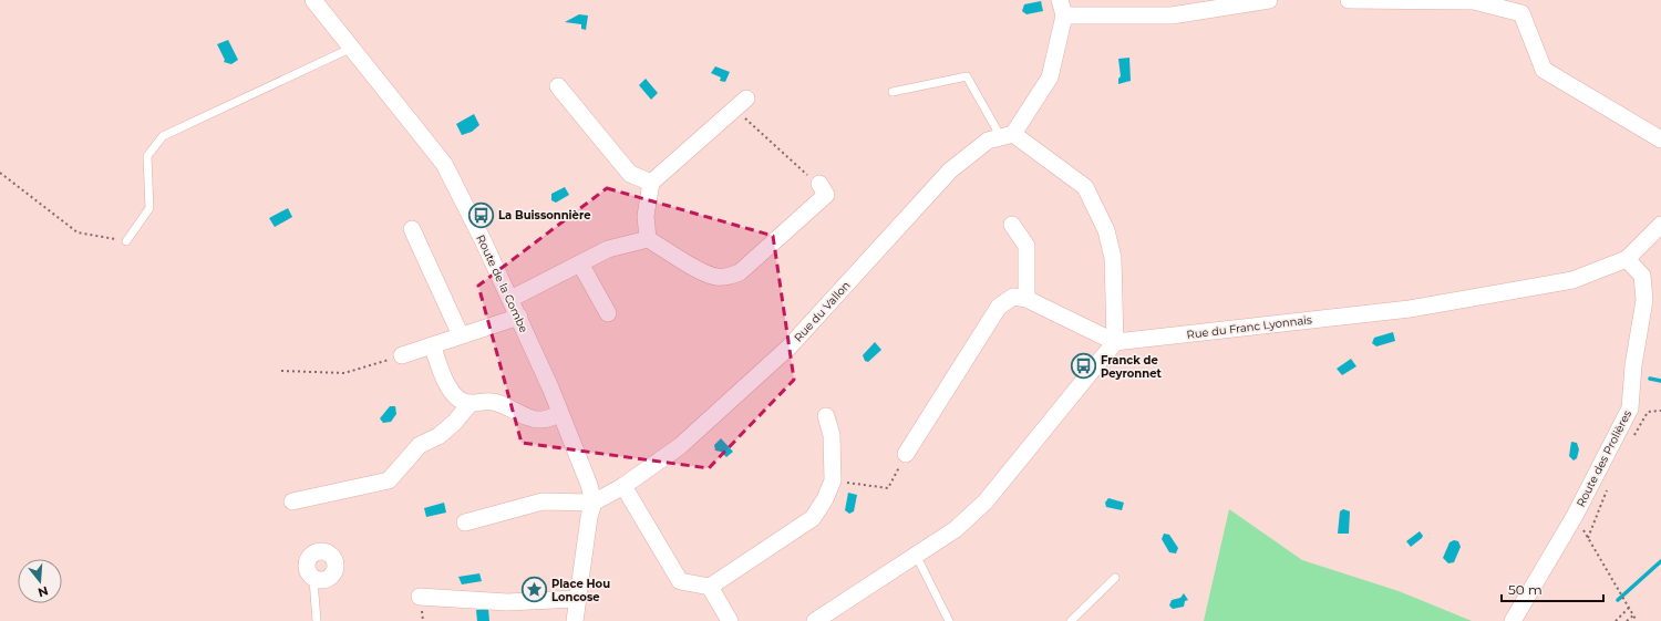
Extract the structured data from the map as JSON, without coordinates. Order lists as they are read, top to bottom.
{
  "streets": {
    "street": [
      "Route de la Combe",
      "Rue du Vallon",
      "Rue du Franc Lyonnais",
      "Route des Prolières"
    ]
  },
  "crossings": [
    ["Route de la Combe", "Rue du Vallon"],
    ["Rue du Franc Lyonnais", "Route des Prolières"]
  ],
  "places": {
    "bus stop": ["La Buissonnière", "Franck de Peyronnet"],
    "place": ["Place Hou Loncose"]
  },
  "scale_bar": "50 m",
  "north": "bottom"
}
